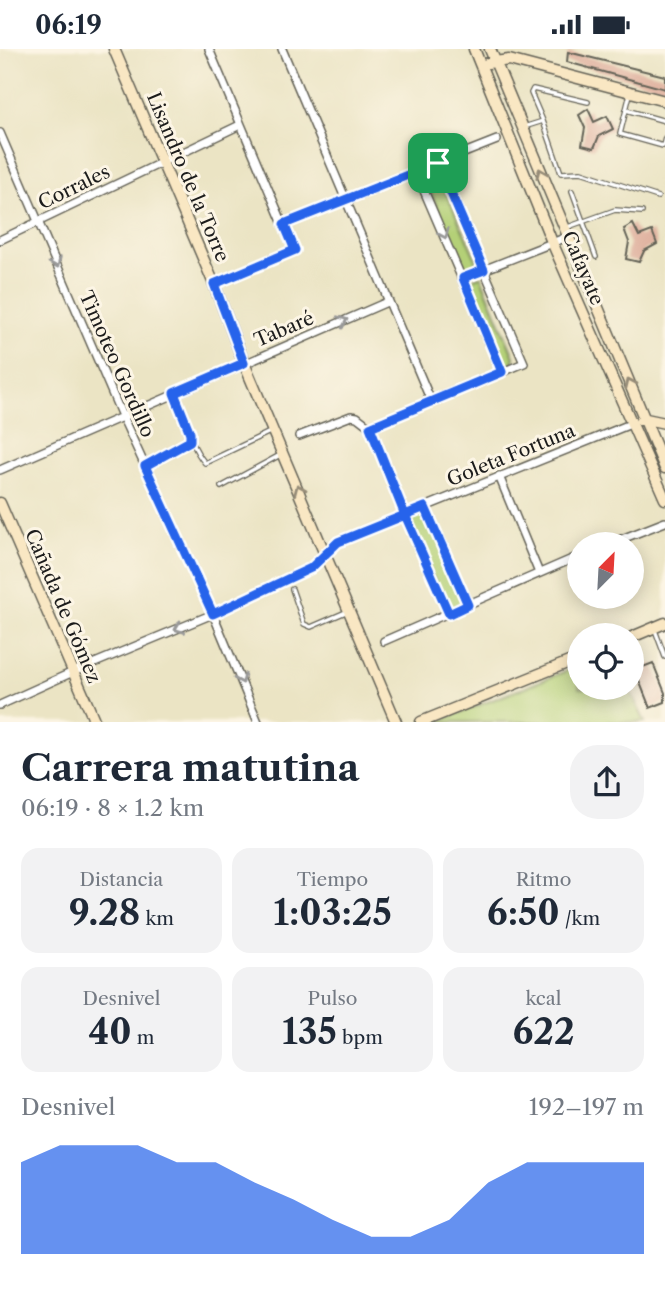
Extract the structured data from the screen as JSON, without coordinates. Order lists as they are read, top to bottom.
{
  "streets": {
    "street": [
      "Lisandro de la Torre",
      "Corrales",
      "Cafayate",
      "Tabaré",
      "Timoteo Gordillo",
      "Goleta Fortuna",
      "Cañada de Gómez"
    ]
  },
  "crossings": [
    ["Lisandro de la Torre", "Corrales"],
    ["Lisandro de la Torre", "Tabaré"],
    ["Lisandro de la Torre", "Goleta Fortuna"],
    ["Corrales", "Timoteo Gordillo"],
    ["Cafayate", "Goleta Fortuna"],
    ["Tabaré", "Timoteo Gordillo"],
    ["Timoteo Gordillo", "Goleta Fortuna"],
    ["Goleta Fortuna", "Cañada de Gómez"]
  ],
  "one_way": ["Tabaré", "Timoteo Gordillo"],
  "north": "top right",
  "page": {
    "status": "06:19",
    "heading": ["Carrera matutina", "06:19 · 8 × 1.2 km"],
    "stats": [
      ["Distancia", "9.28 km"],
      ["Tiempo", "1:03:25"],
      ["Ritmo", "6:50 /km"],
      ["Desnivel", "40 m"],
      ["Pulso", "135 bpm"],
      ["kcal", "622"]
    ],
    "chart": ["Desnivel", "192–197 m"]
  }
}
